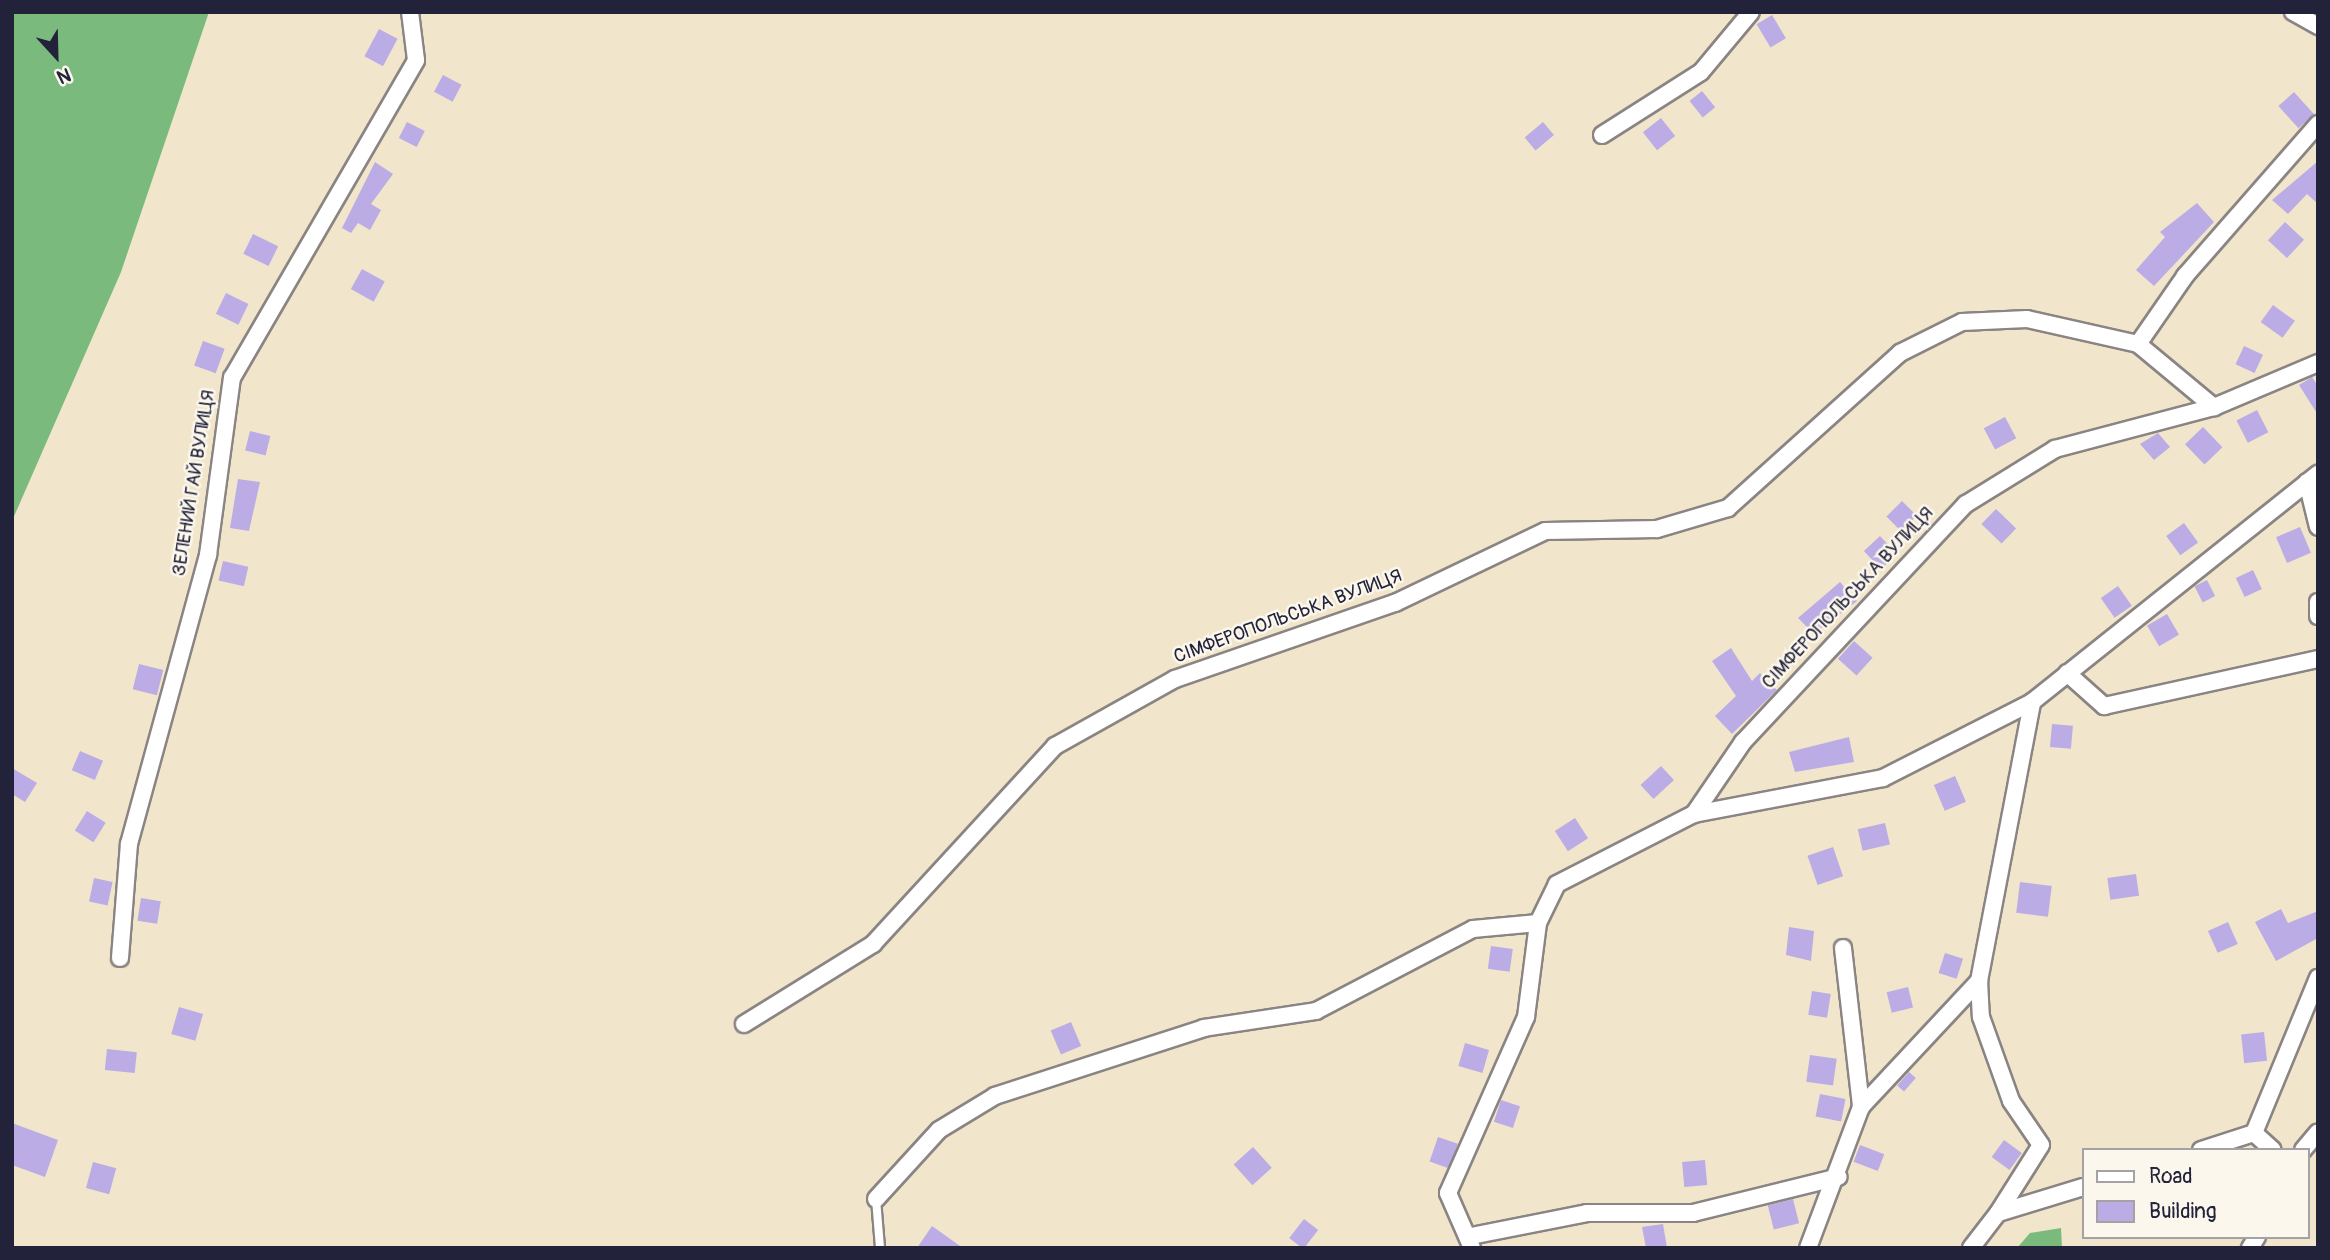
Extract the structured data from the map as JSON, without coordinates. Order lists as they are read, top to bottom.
{
  "streets": {
    "street": ["ЗЕЛЕНИЙ ГАЙ ВУЛИЦЯ", "СІМФЕРОПОЛЬСЬКА ВУЛИЦЯ"]
  },
  "legend": ["Road", "Building"],
  "north": "bottom"
}
